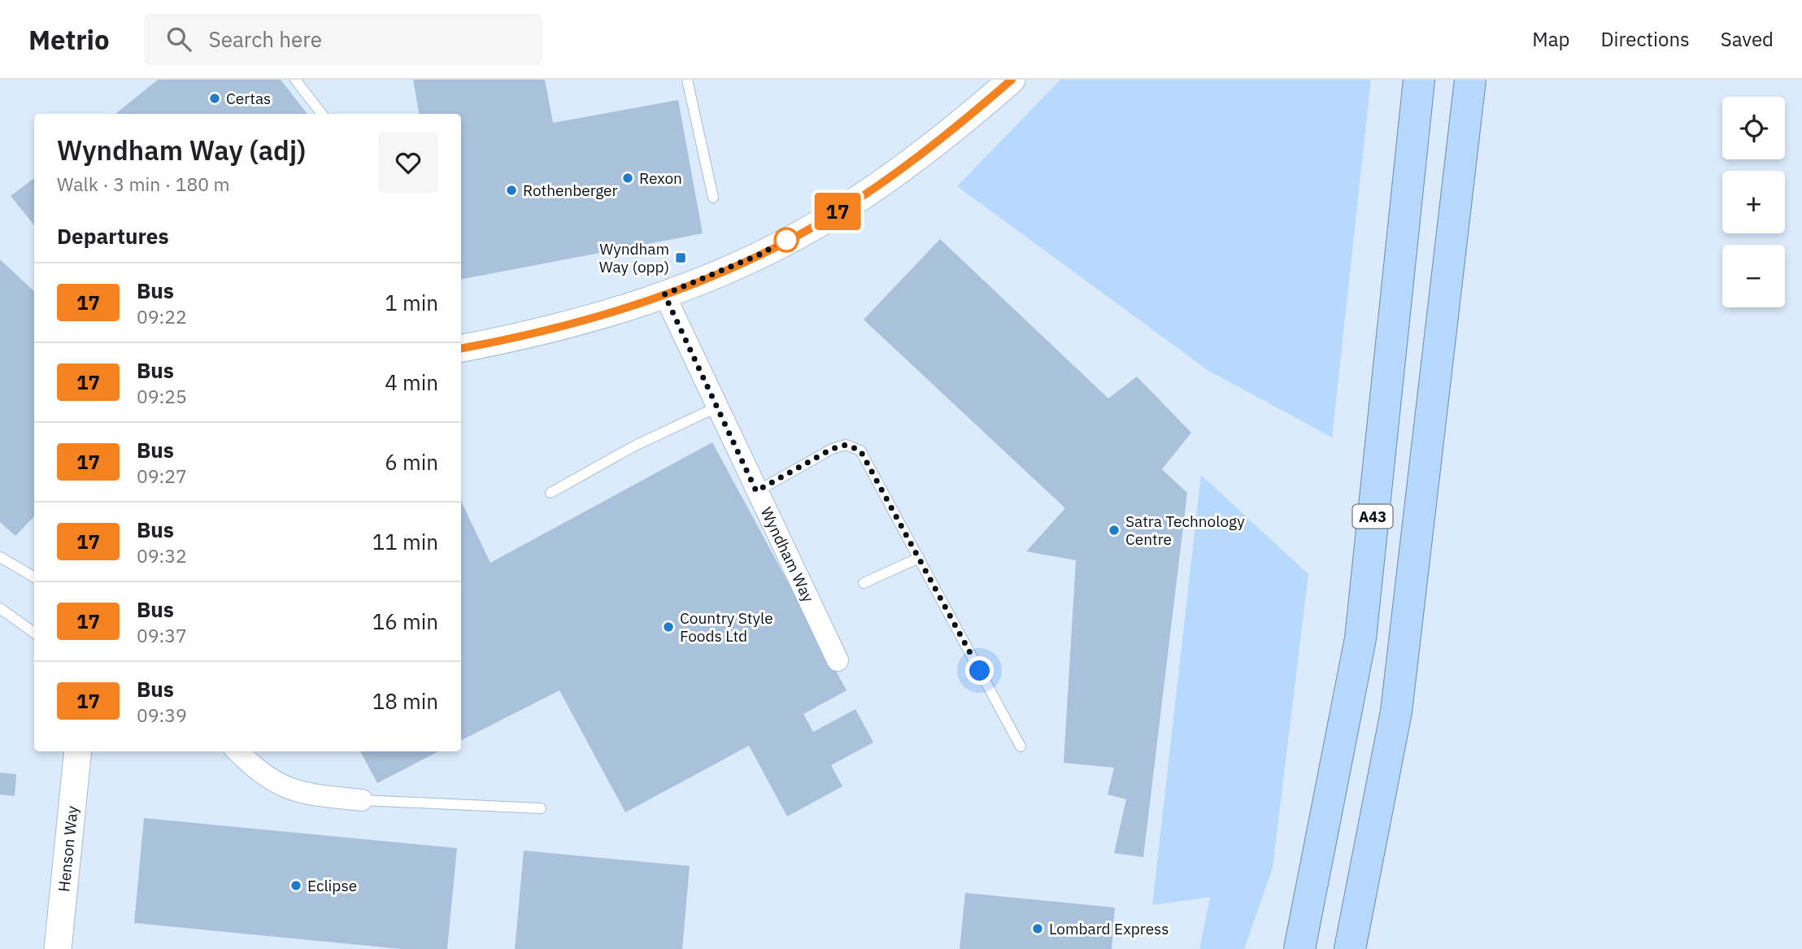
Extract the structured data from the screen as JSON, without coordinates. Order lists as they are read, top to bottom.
{
  "streets": {
    "highway": ["A43"],
    "street": ["Wyndham Way", "Henson Way"]
  },
  "places": {
    "other": [
      "Certas",
      "Rexon",
      "Rothenberger",
      "Satra Technology Centre",
      "Country Style Foods Ltd",
      "Eclipse",
      "Lombard Express"
    ],
    "transit": ["Wyndham Way (opp)"]
  },
  "lines": ["bus line 17"],
  "page": {
    "header": "Metrio",
    "search": "Search here",
    "nav": ["Map", "Directions", "Saved"],
    "on_map": "17",
    "map_buttons": ["+", "−"],
    "heading": [
      ["Wyndham Way (adj)", "Walk · 3 min · 180 m"],
      "Departures"
    ],
    "list": [
      {
        "mark": "17",
        "name": "Bus",
        "note": "09:22",
        "value": "1 min"
      },
      {
        "mark": "17",
        "name": "Bus",
        "note": "09:25",
        "value": "4 min"
      },
      {
        "mark": "17",
        "name": "Bus",
        "note": "09:27",
        "value": "6 min"
      },
      {
        "mark": "17",
        "name": "Bus",
        "note": "09:32",
        "value": "11 min"
      },
      {
        "mark": "17",
        "name": "Bus",
        "note": "09:37",
        "value": "16 min"
      },
      {
        "mark": "17",
        "name": "Bus",
        "note": "09:39",
        "value": "18 min"
      }
    ]
  }
}
